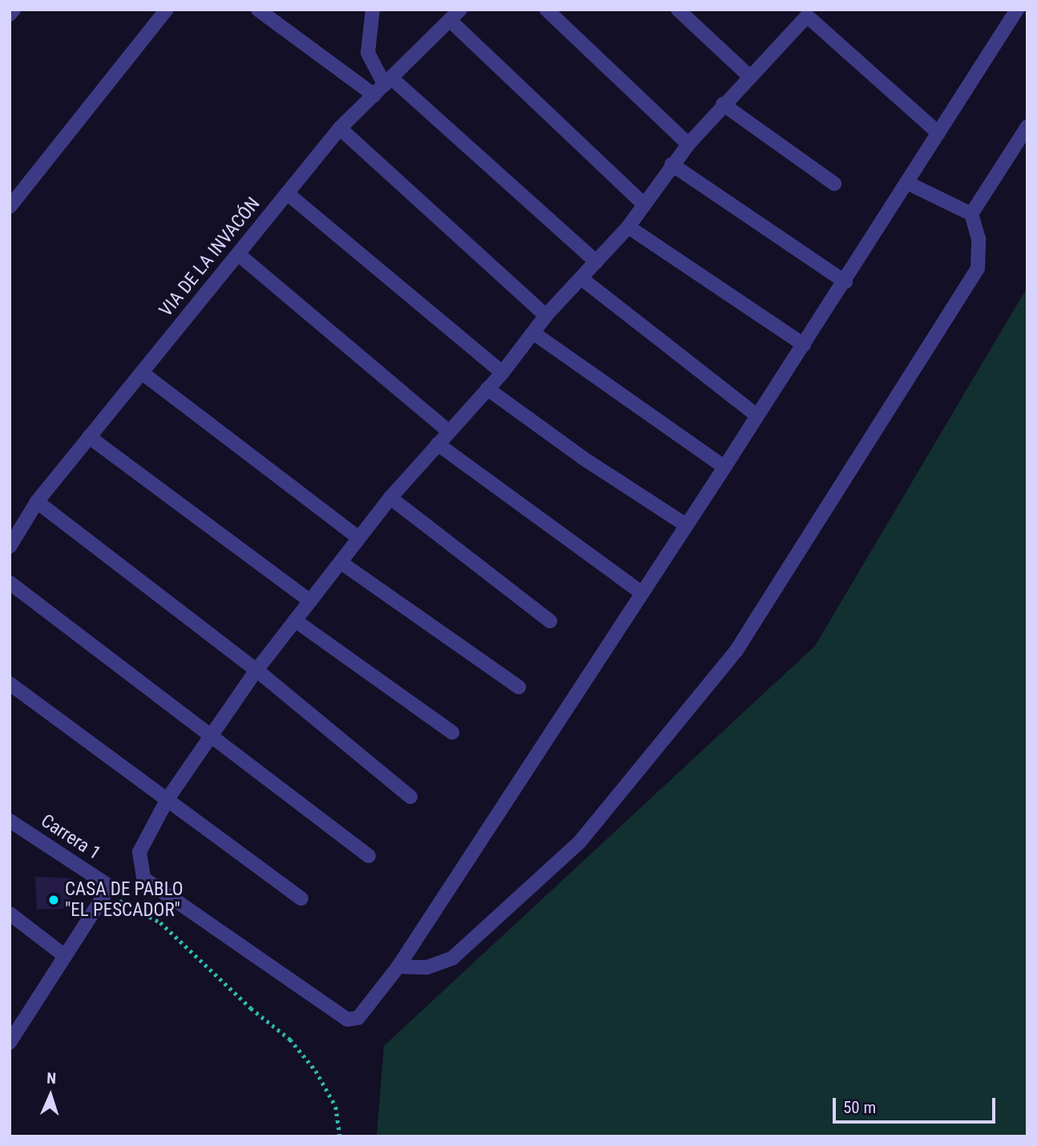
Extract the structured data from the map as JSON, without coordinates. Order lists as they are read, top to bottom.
{
  "streets": {
    "street": ["VIA DE LA INVACÓN", "Carrera 1"]
  },
  "places": ["CASA DE PABLO \"EL PESCADOR\""],
  "scale_bar": "50 m",
  "north": "top"
}
